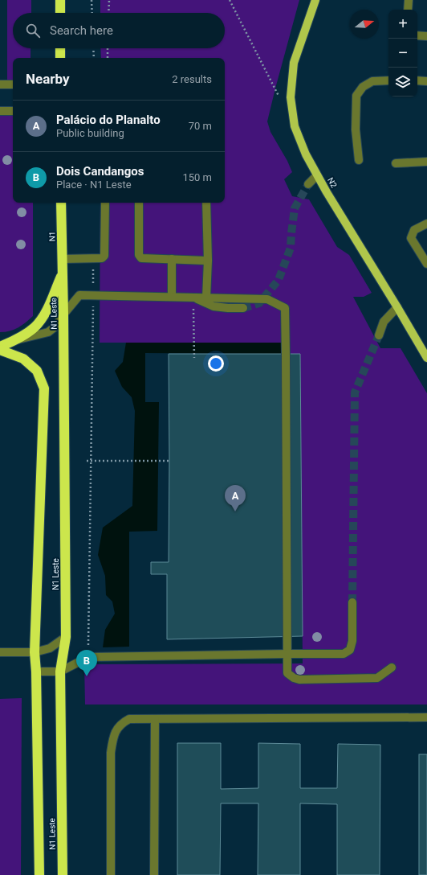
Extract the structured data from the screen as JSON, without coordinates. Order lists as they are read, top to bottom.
{
  "streets": {
    "highway": ["N1", "N1 Leste"],
    "main road": ["N2"]
  },
  "crossings": [
    ["N1", "N1 Leste"]
  ],
  "north": "right",
  "page": {
    "map_buttons": ["+", "−"],
    "search": "Search here",
    "heading": ["Nearby", "2 results"],
    "list": [
      {
        "mark": "A",
        "name": "Palácio do Planalto",
        "note": "Public building",
        "value": "70 m"
      },
      {
        "mark": "B",
        "name": "Dois Candangos",
        "note": "Place · N1 Leste",
        "value": "150 m"
      }
    ],
    "pins": ["A", "B"]
  }
}
